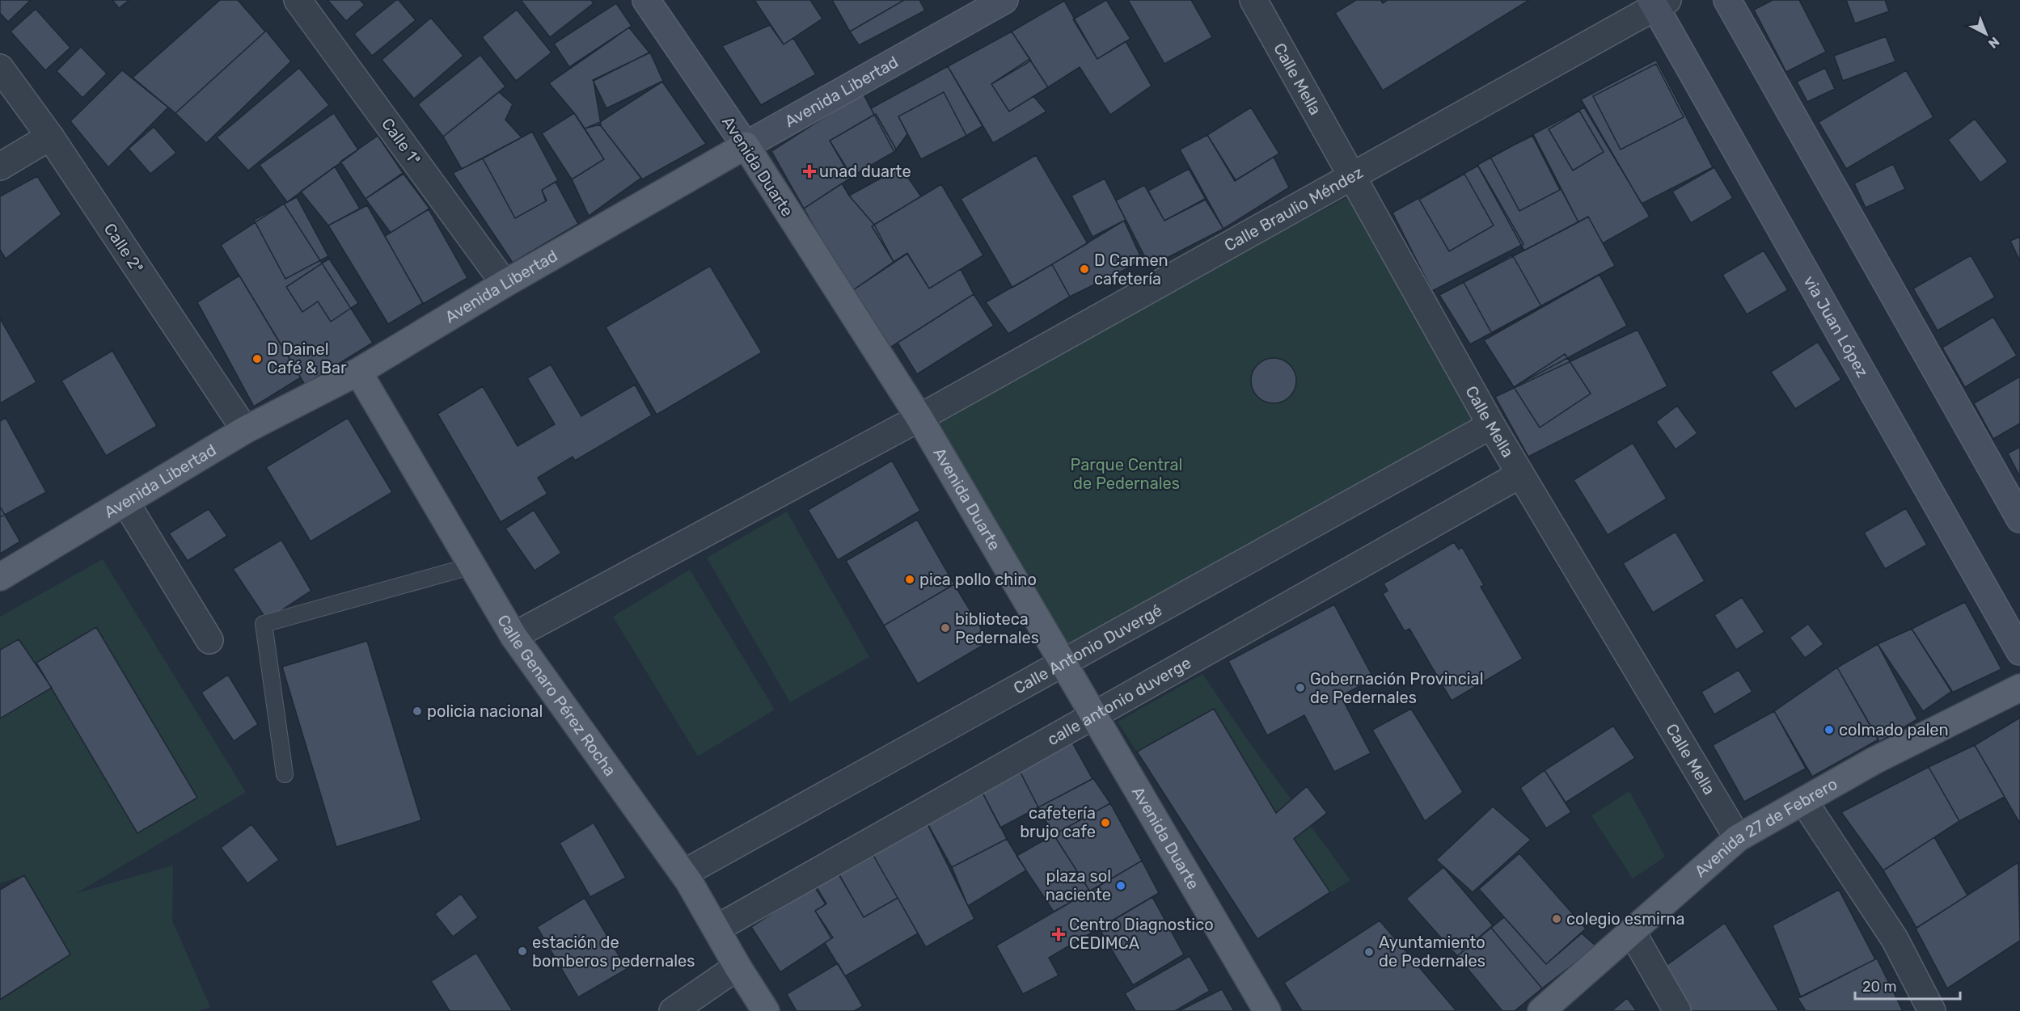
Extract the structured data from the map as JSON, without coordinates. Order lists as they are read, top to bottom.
{
  "streets": {
    "main road": [
      "Avenida Libertad",
      "Avenida Duarte",
      "via Juan López",
      "Calle Genaro Pérez Rocha",
      "Avenida 27 de Febrero"
    ],
    "street": [
      "Calle Mella",
      "Calle 1ª",
      "Calle Braulio Méndez",
      "Calle 2ª",
      "Calle Antonio Duvergé",
      "calle antonio duverge"
    ]
  },
  "crossings": [
    ["Calle Mella", "Calle Braulio Méndez"],
    ["Calle Mella", "Calle Antonio Duvergé"],
    ["Calle Mella", "calle antonio duverge"],
    ["Calle Mella", "Avenida 27 de Febrero"],
    ["Avenida Libertad", "Calle 1ª"],
    ["Avenida Libertad", "Avenida Duarte"],
    ["Avenida Libertad", "Calle 2ª"],
    ["Avenida Libertad", "Calle Genaro Pérez Rocha"],
    ["Avenida Duarte", "Calle Braulio Méndez"],
    ["Avenida Duarte", "Calle Antonio Duvergé"],
    ["Avenida Duarte", "calle antonio duverge"],
    ["Calle Braulio Méndez", "via Juan López"],
    ["Calle Braulio Méndez", "Calle Genaro Pérez Rocha"],
    ["Calle Antonio Duvergé", "Calle Genaro Pérez Rocha"],
    ["Calle Genaro Pérez Rocha", "calle antonio duverge"]
  ],
  "parks": ["Parque Central de Pedernales"],
  "places": {
    "health": ["unad duarte", "Centro Diagnostico CEDIMCA"],
    "other": [
      "D Carmen cafetería",
      "D Dainel Café & Bar",
      "pica pollo chino",
      "biblioteca Pedernales",
      "Gobernación Provincial de Pedernales",
      "policia nacional",
      "colmado palen",
      "cafetería brujo cafe",
      "plaza sol naciente",
      "colegio esmirna",
      "estación de bomberos pedernales",
      "Ayuntamiento de Pedernales"
    ]
  },
  "scale_bar": "20 m",
  "north": "bottom right"
}
